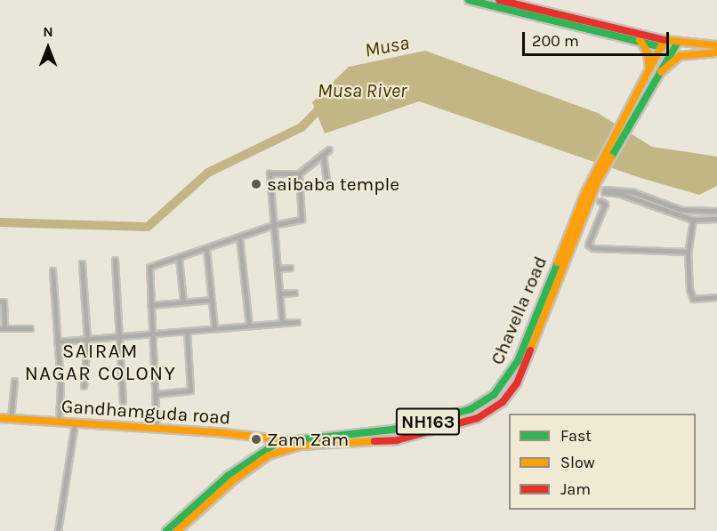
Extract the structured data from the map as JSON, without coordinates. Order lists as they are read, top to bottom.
{
  "streets": {
    "main road": ["Chavella road", "Gandhamguda road", "NH163"]
  },
  "crossings": [
    ["Chavella road", "Gandhamguda road"],
    ["Chavella road", "NH163"]
  ],
  "districts": ["SAIRAM NAGAR COLONY"],
  "water": ["Musa", "Musa River"],
  "places": ["saibaba temple", "Zam Zam"],
  "legend": ["Fast", "Slow", "Jam"],
  "scale_bar": "200 m",
  "north": "top"
}
